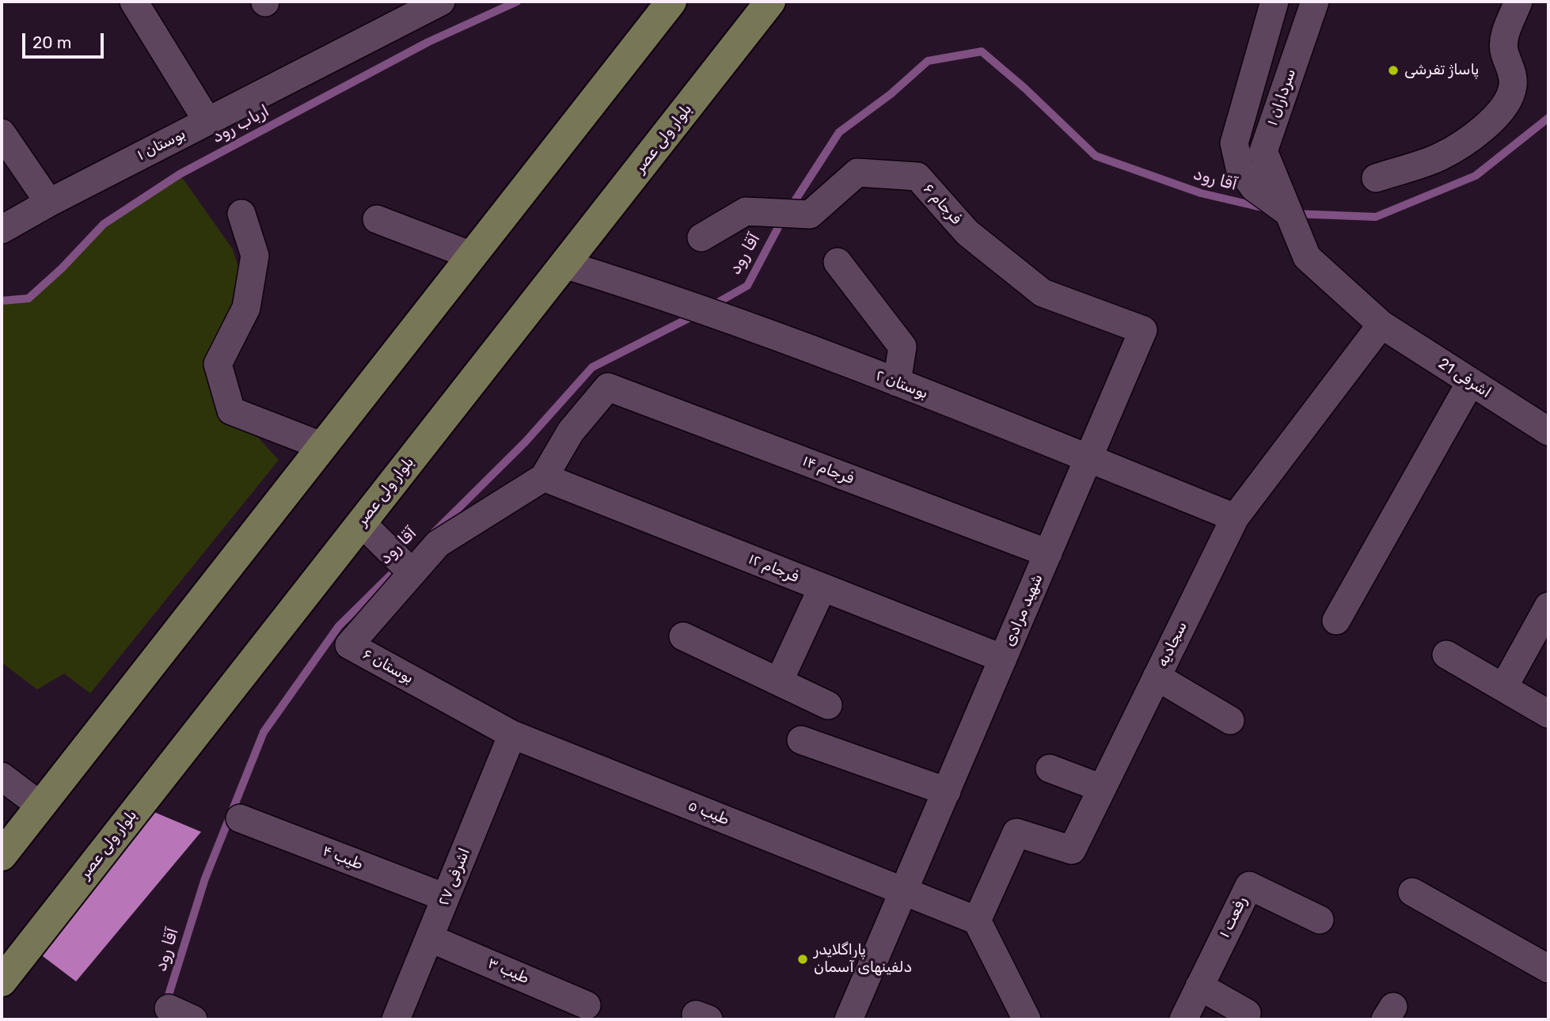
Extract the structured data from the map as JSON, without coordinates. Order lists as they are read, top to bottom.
{
  "streets": {
    "main road": ["بلوار ولی عصر"],
    "street": [
      "سرداران ۱",
      "بوستان ۱",
      "فرجام ۶",
      "اشرفی 21",
      "بوستان ۲",
      "فرجام ۱۴",
      "فرجام ۱۲",
      "شهید مرادی",
      "سجادیه",
      "بوستان ۶",
      "طیب ۵",
      "طیب ۴",
      "اشرفی ۲۷",
      "رفعت ۱",
      "طیب ۳"
    ]
  },
  "crossings": [
    ["سرداران ۱", "اشرفی 21"],
    ["بلوار ولی عصر", "بوستان ۲"],
    ["فرجام ۶", "شهید مرادی"],
    ["اشرفی 21", "سجادیه"],
    ["بوستان ۲", "شهید مرادی"],
    ["بوستان ۲", "سجادیه"],
    ["فرجام ۱۴", "فرجام ۱۲"],
    ["فرجام ۱۴", "شهید مرادی"],
    ["فرجام ۱۲", "شهید مرادی"],
    ["شهید مرادی", "طیب ۵"],
    ["سجادیه", "طیب ۵"],
    ["بوستان ۶", "طیب ۵"],
    ["بوستان ۶", "اشرفی ۲۷"],
    ["طیب ۵", "اشرفی ۲۷"],
    ["طیب ۴", "اشرفی ۲۷"],
    ["اشرفی ۲۷", "طیب ۳"]
  ],
  "water": ["ارباب رود", "آقا رود"],
  "places": ["پاساژ تفرشی", "پاراگلایدر دلفینهای آسمان"],
  "scale_bar": "20 m"
}
